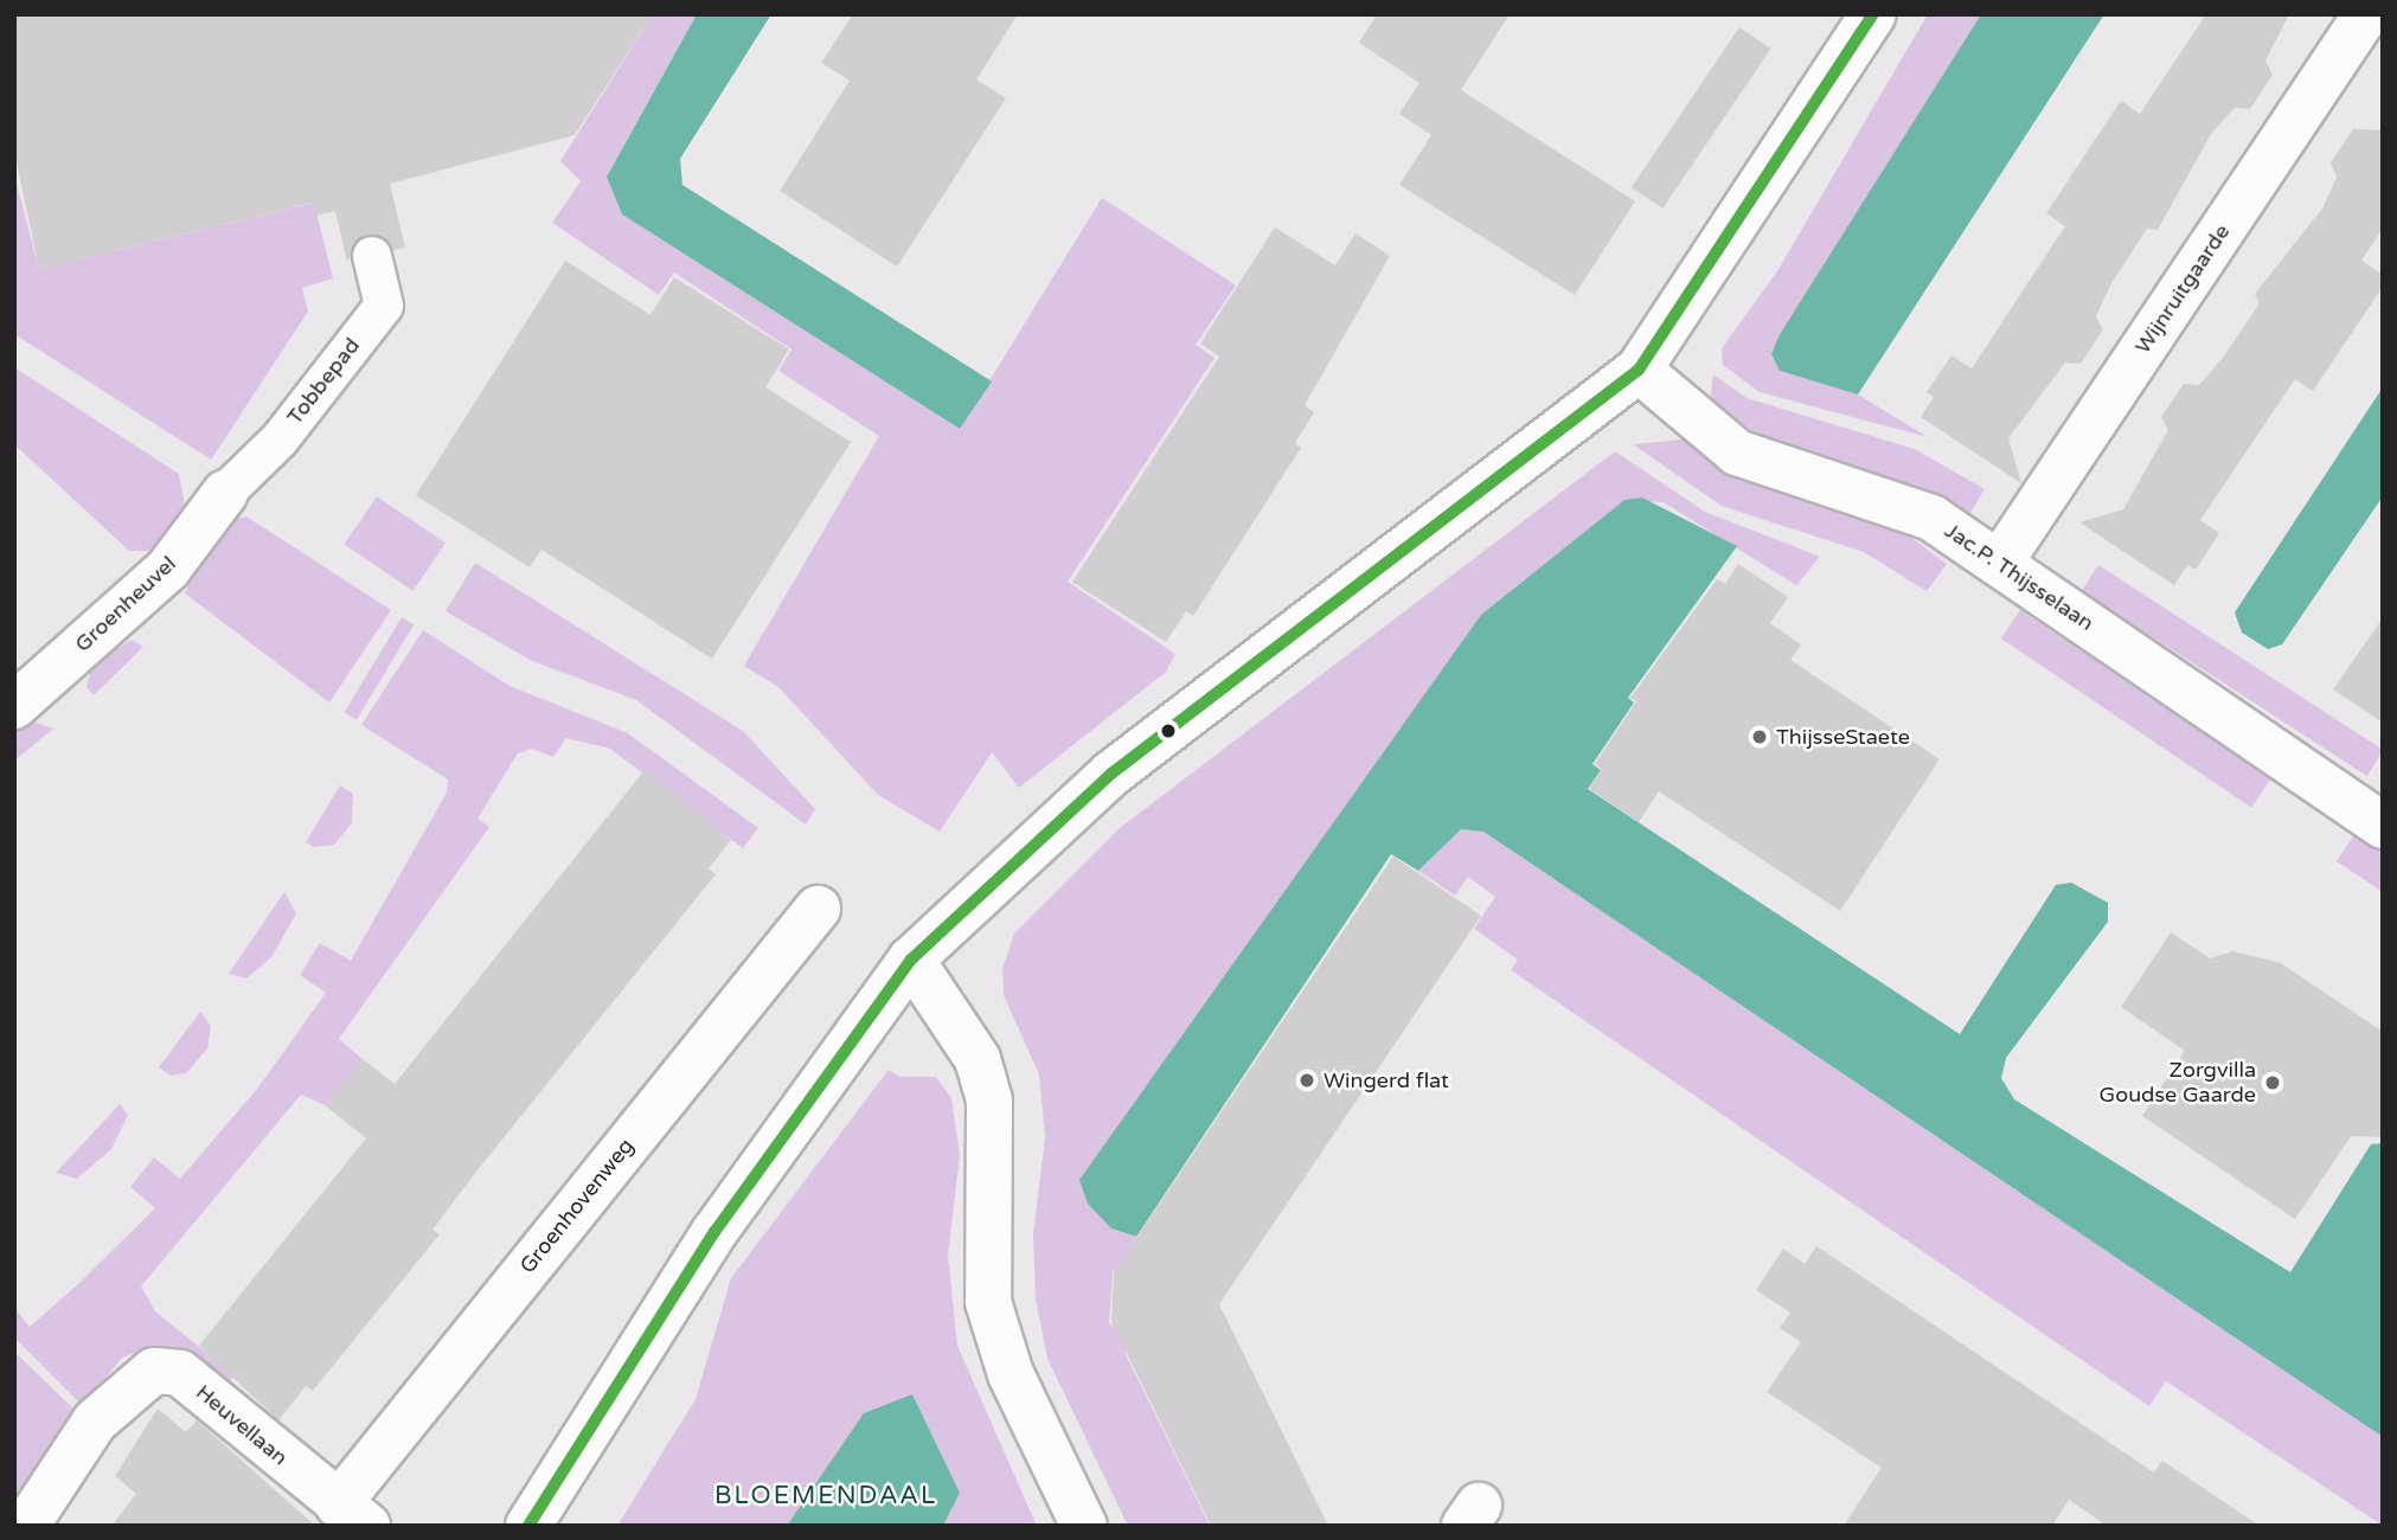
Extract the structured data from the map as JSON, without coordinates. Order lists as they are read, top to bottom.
{
  "streets": {
    "street": [
      "Wijnruitgaarde",
      "Tobbepad",
      "Jac.P. Thijsselaan",
      "Groenheuvel",
      "Groenhovenweg",
      "Heuvellaan"
    ]
  },
  "crossings": [
    ["Wijnruitgaarde", "Jac.P. Thijsselaan"],
    ["Tobbepad", "Groenheuvel"],
    ["Groenhovenweg", "Heuvellaan"]
  ],
  "districts": ["BLOEMENDAAL"],
  "places": ["ThijsseStaete", "Wingerd flat", "Zorgvilla Goudse Gaarde"]
}
